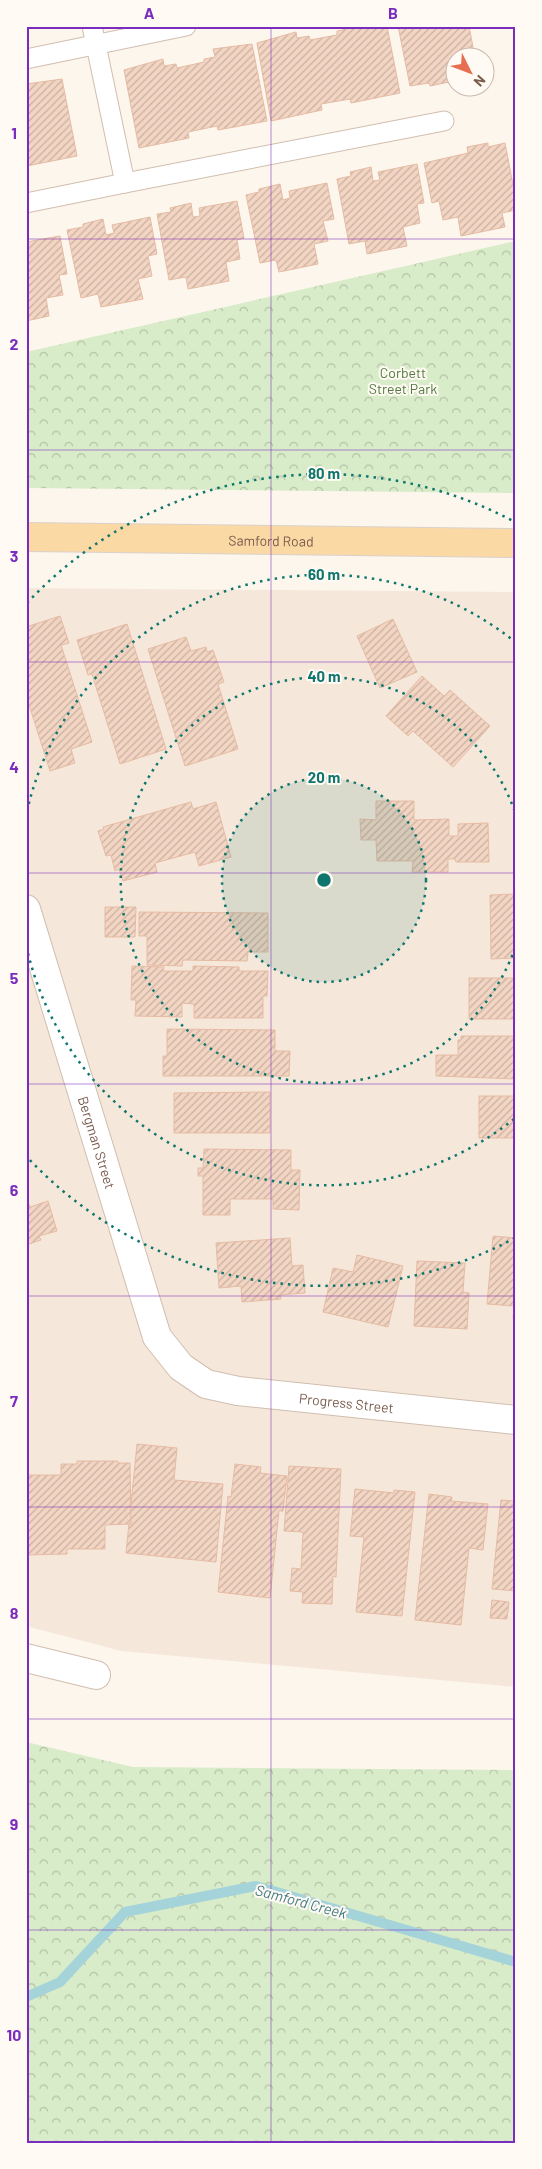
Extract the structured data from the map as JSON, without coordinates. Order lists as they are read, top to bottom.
{
  "streets": {
    "main road": ["Samford Road"],
    "street": ["Bergman Street", "Progress Street"]
  },
  "crossings": [
    ["Bergman Street", "Progress Street"]
  ],
  "water": ["Samford Creek"],
  "parks": ["Corbett Street Park"],
  "north": "bottom right",
  "grid": {
    "columns": ["A", "B"],
    "rows": [
      "1",
      "2",
      "3",
      "4",
      "5",
      "6",
      "7",
      "8",
      "9",
      "10"
    ]
  },
  "rings": [
    "80 m",
    "60 m",
    "40 m",
    "20 m"
  ]
}
